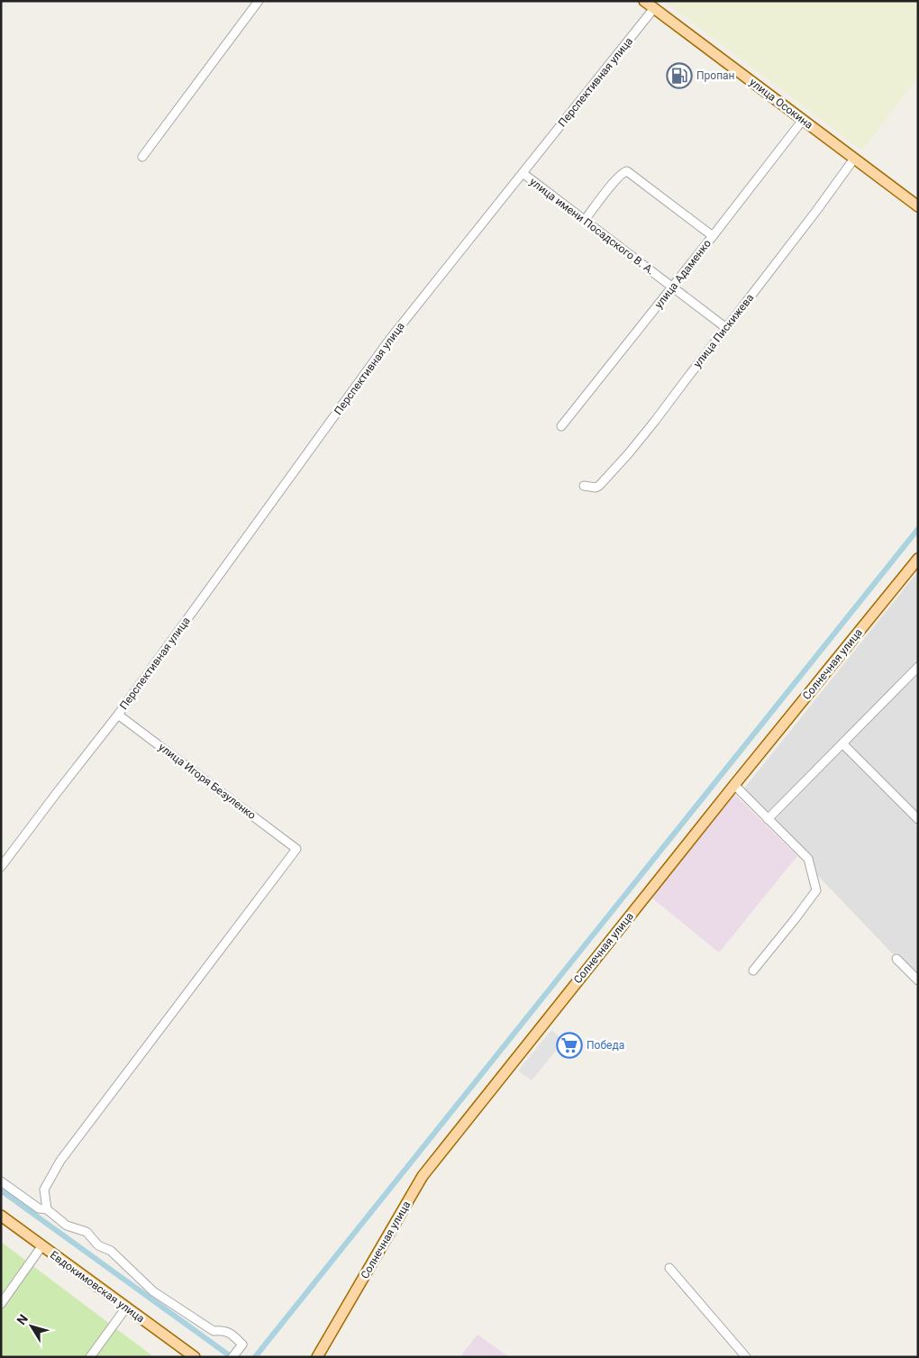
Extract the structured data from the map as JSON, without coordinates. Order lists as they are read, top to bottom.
{
  "streets": {
    "main road": ["улица Осокина", "Солнечная улица", "Евдокимовская улица"],
    "street": [
      "Перспективная улица",
      "улица имени Посадского В. А.",
      "улица Адаменко",
      "улица Пискижева",
      "улица Игоря Безуленко"
    ]
  },
  "crossings": [
    ["Перспективная улица", "улица Осокина"],
    ["Перспективная улица", "улица имени Посадского В. А."],
    ["Перспективная улица", "улица Игоря Безуленко"],
    ["улица Осокина", "улица Адаменко"],
    ["улица Осокина", "улица Пискижева"],
    ["улица имени Посадского В. А.", "улица Адаменко"],
    ["улица имени Посадского В. А.", "улица Пискижева"]
  ],
  "places": {
    "fuel station": ["Пропан"],
    "supermarket": ["Победа"]
  },
  "north": "top left"
}
